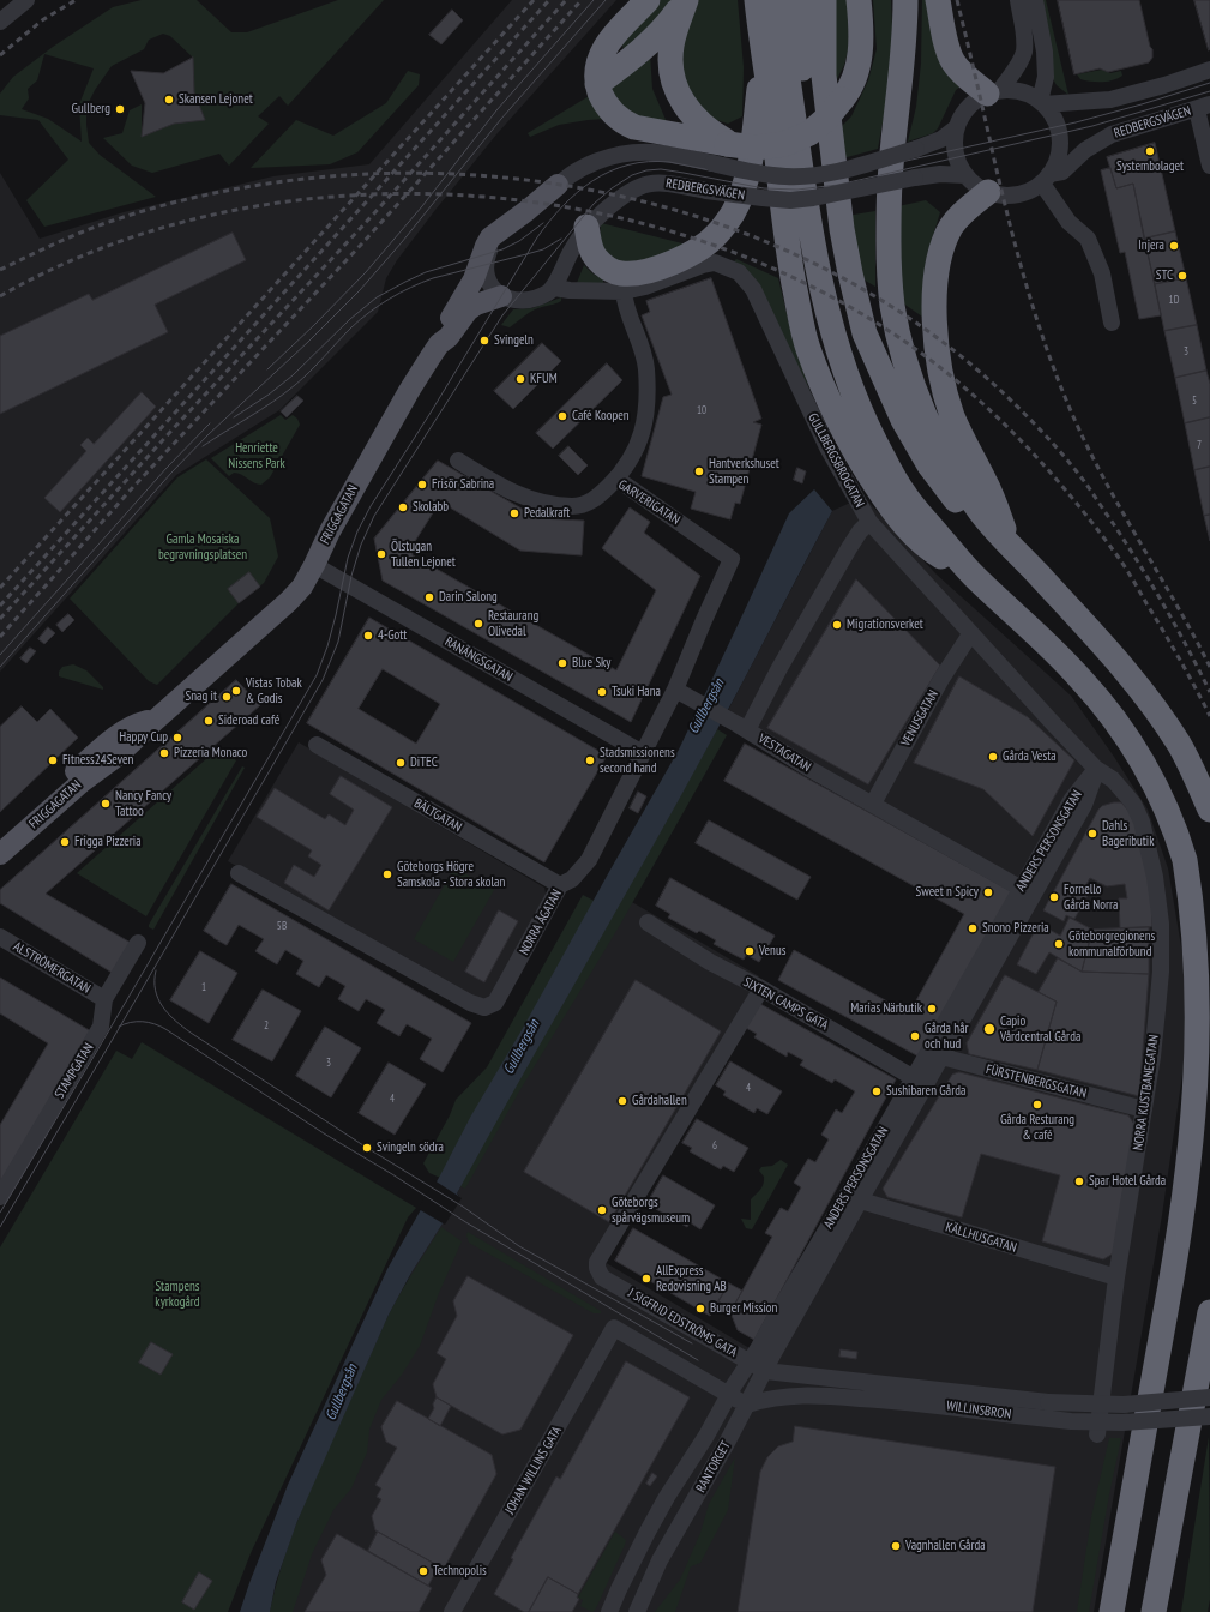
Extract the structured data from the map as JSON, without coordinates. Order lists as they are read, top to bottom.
{
  "streets": {
    "main road": ["REDBERGSVÄGEN", "FRIGGAGATAN"],
    "street": [
      "GULLBERGSBROGATAN",
      "GARVERIGATAN",
      "RANÄNGSGATAN",
      "VENUSGATAN",
      "VESTAGATAN",
      "BÄLTGATAN",
      "ANDERS PERSONSGATAN",
      "NORRA ÅGATAN",
      "ALSTRÖMERGATAN",
      "SIXTEN CAMPS GATA",
      "STAMPGATAN",
      "FÜRSTENBERGSGATAN",
      "NORRA KUSTBANEGATAN",
      "KÄLLHUSGATAN",
      "J SIGFRID EDSTRÖMS GATA",
      "WILLINSBRON",
      "RANTORGET",
      "JOHAN WILLINS GATA"
    ]
  },
  "crossings": [
    ["REDBERGSVÄGEN", "GULLBERGSBROGATAN"],
    ["REDBERGSVÄGEN", "FRIGGAGATAN"],
    ["GULLBERGSBROGATAN", "VENUSGATAN"],
    ["GULLBERGSBROGATAN", "VESTAGATAN"],
    ["GULLBERGSBROGATAN", "ANDERS PERSONSGATAN"],
    ["GULLBERGSBROGATAN", "NORRA KUSTBANEGATAN"],
    ["GARVERIGATAN", "NORRA ÅGATAN"],
    ["FRIGGAGATAN", "RANÄNGSGATAN"],
    ["RANÄNGSGATAN", "NORRA ÅGATAN"],
    ["VENUSGATAN", "VESTAGATAN"],
    ["VESTAGATAN", "ANDERS PERSONSGATAN"],
    ["BÄLTGATAN", "NORRA ÅGATAN"],
    ["ANDERS PERSONSGATAN", "SIXTEN CAMPS GATA"],
    ["ANDERS PERSONSGATAN", "FÜRSTENBERGSGATAN"],
    ["ANDERS PERSONSGATAN", "NORRA KUSTBANEGATAN"],
    ["ANDERS PERSONSGATAN", "KÄLLHUSGATAN"],
    ["ANDERS PERSONSGATAN", "J SIGFRID EDSTRÖMS GATA"],
    ["ANDERS PERSONSGATAN", "WILLINSBRON"],
    ["ANDERS PERSONSGATAN", "RANTORGET"],
    ["ALSTRÖMERGATAN", "STAMPGATAN"],
    ["SIXTEN CAMPS GATA", "J SIGFRID EDSTRÖMS GATA"],
    ["FÜRSTENBERGSGATAN", "NORRA KUSTBANEGATAN"],
    ["NORRA KUSTBANEGATAN", "KÄLLHUSGATAN"],
    ["J SIGFRID EDSTRÖMS GATA", "WILLINSBRON"],
    ["J SIGFRID EDSTRÖMS GATA", "RANTORGET"],
    ["WILLINSBRON", "RANTORGET"],
    ["RANTORGET", "JOHAN WILLINS GATA"]
  ],
  "water": ["Gullbergsån"],
  "parks": ["Henriette Nissens Park", "Gamla Mosaiska begravningsplatsen", "Stampens kyrkogård"],
  "places": [
    "Skansen Lejonet",
    "Gullberg",
    "Systembolaget",
    "Injera",
    "STC",
    "Svingeln",
    "KFUM",
    "Café Koopen",
    "Hantverkshuset Stampen",
    "Frisör Sabrina",
    "Skolabb",
    "Pedalkraft",
    "Ölstugan Tullen Lejonet",
    "Darin Salong",
    "Restaurang Olivedal",
    "Migrationsverket",
    "4-Gott",
    "Blue Sky",
    "Vistas Tobak & Godis",
    "Tsuki Hana",
    "Snag it",
    "Sideroad café",
    "Happy Cup",
    "Pizzeria Monaco",
    "Gårda Vesta",
    "Fitness24Seven",
    "Stadsmissionens second hand",
    "DiTEC",
    "Nancy Fancy Tattoo",
    "Dahls Bageributik",
    "Frigga Pizzeria",
    "Göteborgs Högre Samskola - Stora skolan",
    "Sweet n Spicy",
    "Fornello Gårda Norra",
    "Snono Pizzeria",
    "Göteborgregionens kommunalförbund",
    "Venus",
    "Marias Närbutik",
    "Capio Vårdcentral Gårda",
    "Gårda hår och hud",
    "Sushibaren Gårda",
    "Gårdahallen",
    "Gårda Resturang & café",
    "Svingeln södra",
    "Spar Hotel Gårda",
    "Göteborgs spårvägsmuseum",
    "AllExpress Redovisning AB",
    "Burger Mission",
    "Vagnhallen Gårda",
    "Technopolis"
  ],
  "house_numbers": [
    "1D",
    "3",
    "5",
    "10",
    "7",
    "5B",
    "1",
    "2",
    "3",
    "4",
    "4",
    "6"
  ]
}
